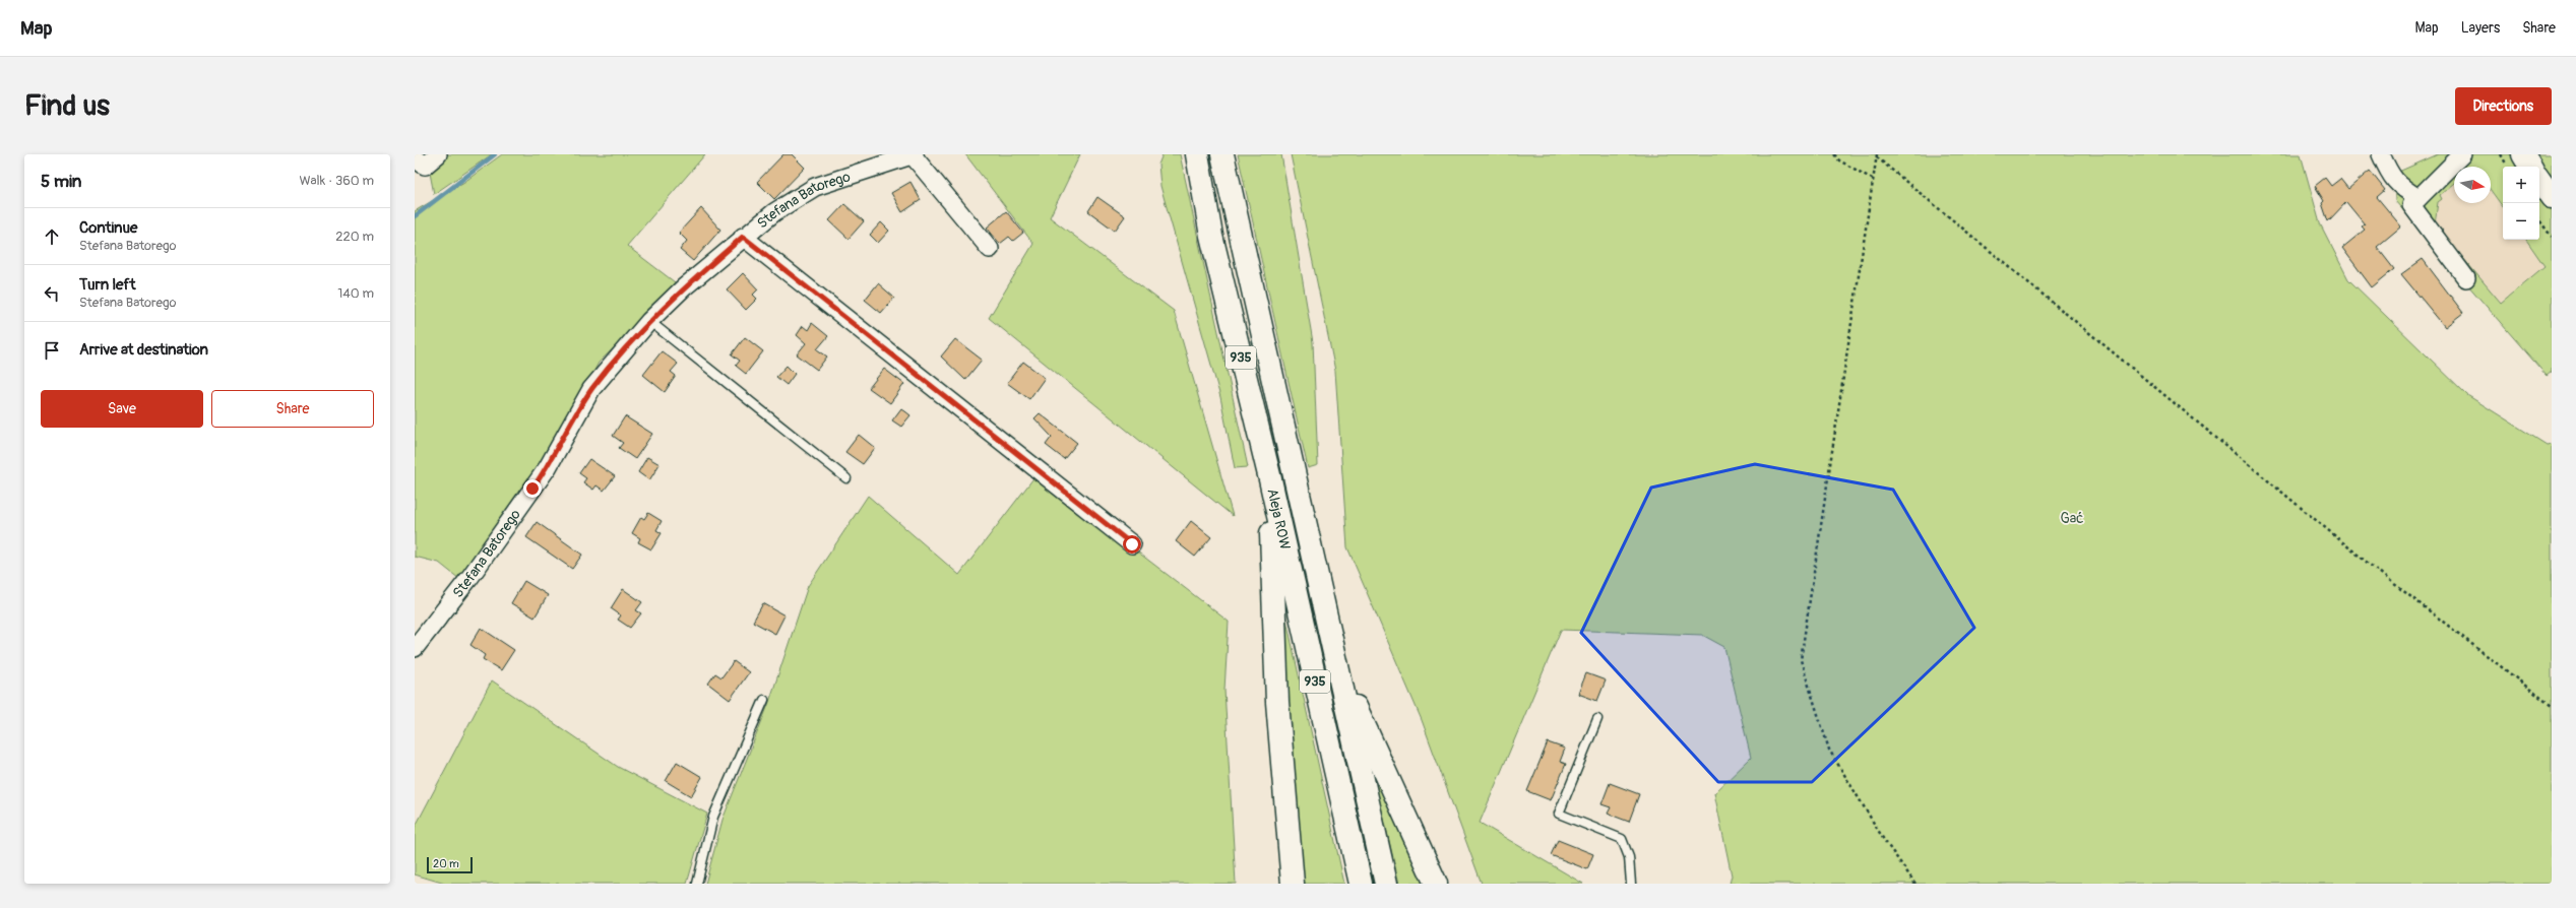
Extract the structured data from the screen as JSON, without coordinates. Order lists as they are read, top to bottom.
{
  "streets": {
    "main road": ["935", "Aleja ROW"],
    "street": ["Stefana Batorego"]
  },
  "parks": ["Gać"],
  "scale_bar": "20 m",
  "north": "right",
  "page": {
    "header": "Map",
    "nav": ["Map", "Layers", "Share"],
    "buttons": [
      "Directions",
      ["Save", "Share"]
    ],
    "title": "Find us",
    "heading": ["5 min", "Walk · 360 m"],
    "map_buttons": ["+", "−"],
    "list": [
      ["Continue", "Stefana Batorego", "220 m"],
      ["Turn left", "Stefana Batorego", "140 m"],
      "Arrive at destination"
    ],
    "scale": "20 m"
  }
}
